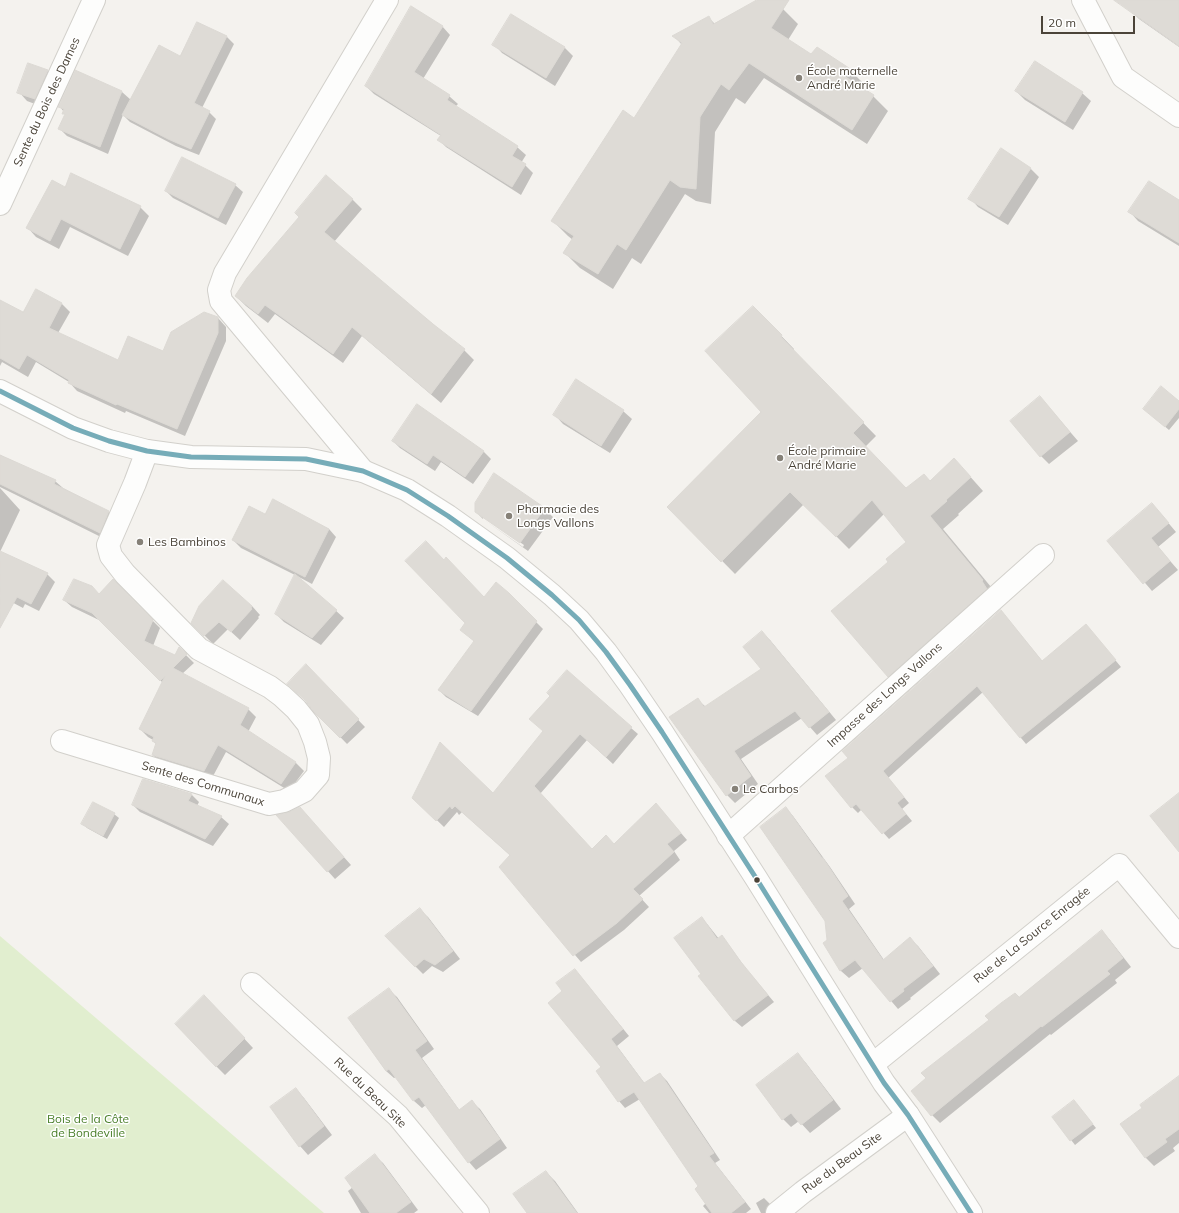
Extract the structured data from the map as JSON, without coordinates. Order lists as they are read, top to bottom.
{
  "streets": {
    "street": [
      "Sente du Bois des Dames",
      "Impasse des Longs Vallons",
      "Sente des Communaux",
      "Rue de La Source Enragée",
      "Rue du Beau Site"
    ]
  },
  "parks": ["Bois de la Côte de Bondeville"],
  "places": [
    "École maternelle André Marie",
    "École primaire André Marie",
    "Pharmacie des Longs Vallons",
    "Les Bambinos",
    "Le Carbos"
  ],
  "scale_bar": "20 m"
}
